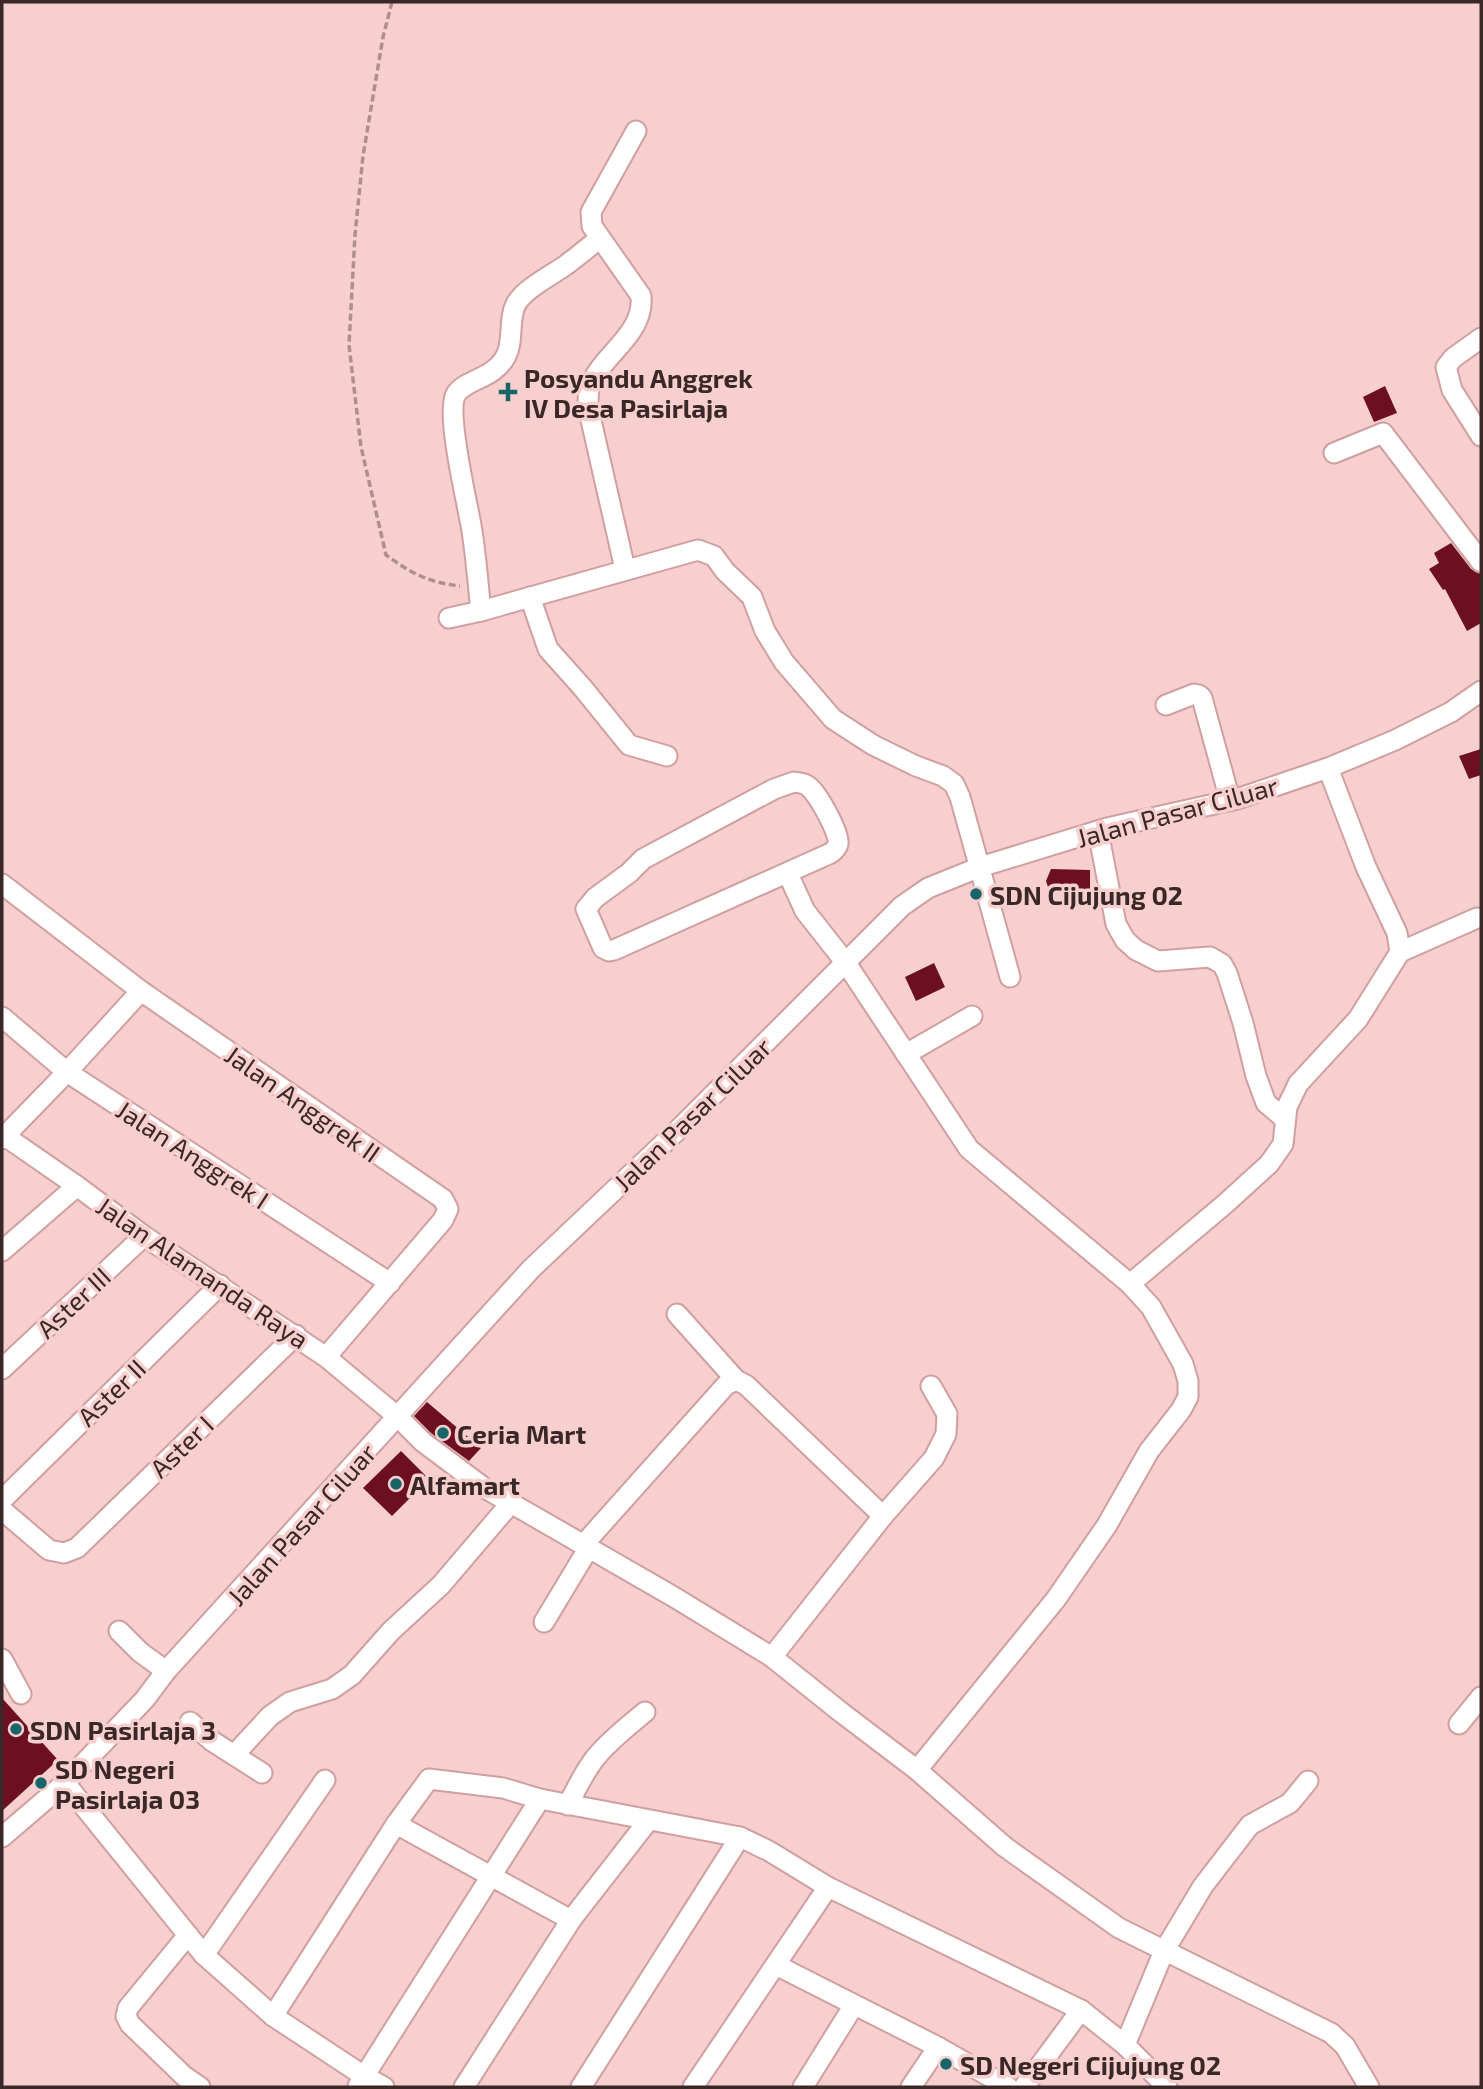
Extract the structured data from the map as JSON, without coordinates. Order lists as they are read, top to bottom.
{
  "streets": {
    "street": [
      "Jalan Pasar Ciluar",
      "Jalan Anggrek II",
      "Jalan Anggrek I",
      "Jalan Alamanda Raya",
      "Aster III",
      "Aster II",
      "Aster I"
    ]
  },
  "crossings": [
    ["Jalan Pasar Ciluar", "Jalan Alamanda Raya"],
    ["Jalan Anggrek II", "Jalan Anggrek I"],
    ["Jalan Anggrek II", "Jalan Alamanda Raya"],
    ["Jalan Alamanda Raya", "Aster III"],
    ["Jalan Alamanda Raya", "Aster II"],
    ["Jalan Alamanda Raya", "Aster I"]
  ],
  "places": {
    "health": ["Posyandu Anggrek IV Desa Pasirlaja"],
    "other": [
      "SDN Cijujung 02",
      "Ceria Mart",
      "Alfamart",
      "SDN Pasirlaja 3",
      "SD Negeri Pasirlaja 03",
      "SD Negeri Cijujung 02"
    ]
  }
}
